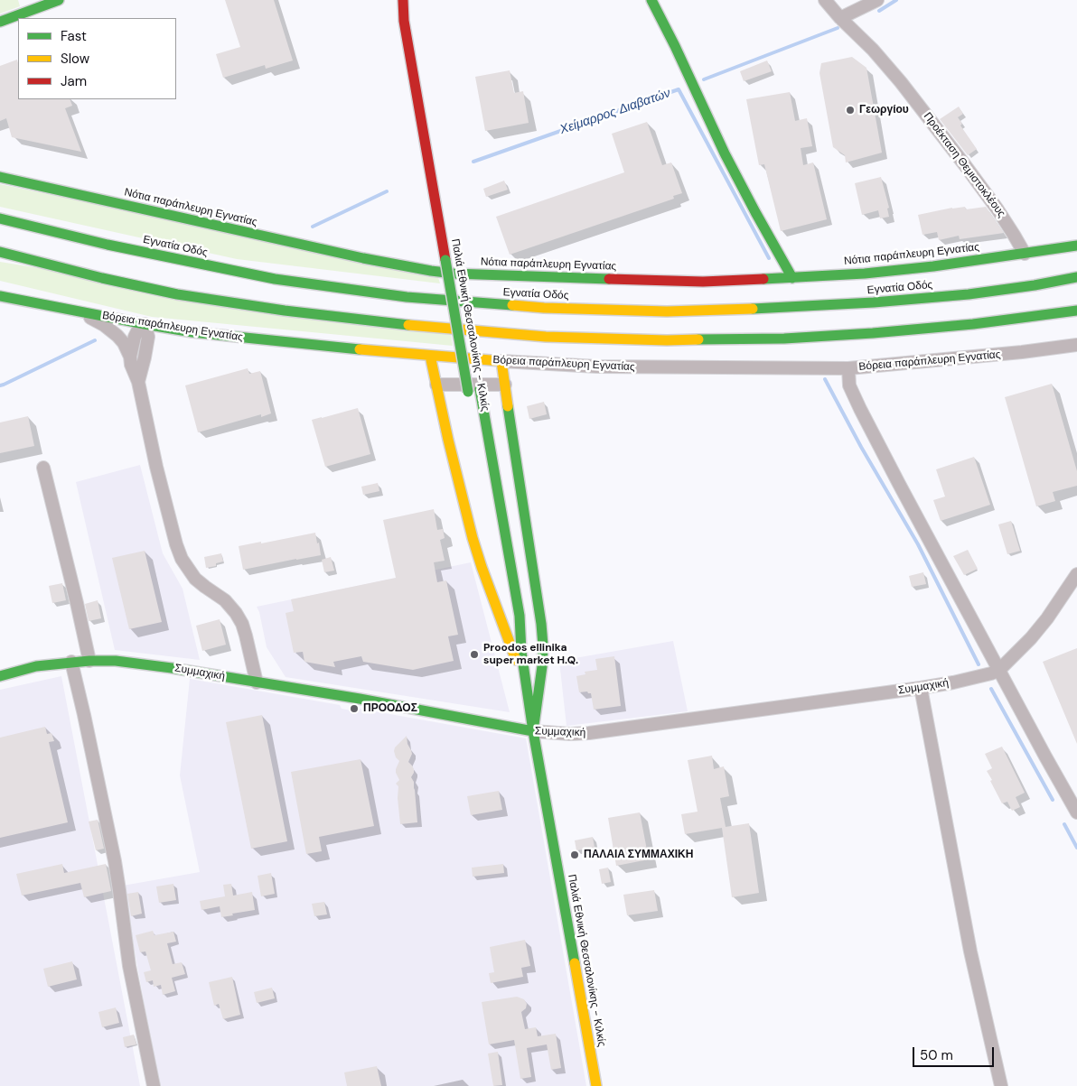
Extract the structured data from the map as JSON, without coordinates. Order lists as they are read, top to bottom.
{
  "streets": {
    "main road": [
      "Νότια παράπλευρη Εγνατίας",
      "Εγνατία Οδός",
      "Παλιά Εθνική Θεσσαλονίκης - Κιλκίς",
      "Βόρεια παράπλευρη Εγνατίας",
      "Συμμαχική"
    ],
    "street": ["Προέκταση Θεμιστοκλέους"]
  },
  "crossings": [
    ["Προέκταση Θεμιστοκλέους", "Νότια παράπλευρη Εγνατίας"],
    ["Παλιά Εθνική Θεσσαλονίκης - Κιλκίς", "Συμμαχική"]
  ],
  "water": ["Χείμαρρος Διαβατών"],
  "places": [
    "Γεωργίου",
    "Proodos ellinika super market H.Q.",
    "ΠΡΟΟΔΟΣ",
    "ΠΑΛΑΙΑ ΣΥΜΜΑΧΙΚΗ"
  ],
  "legend": ["Fast", "Slow", "Jam"],
  "scale_bar": "50 m"
}
